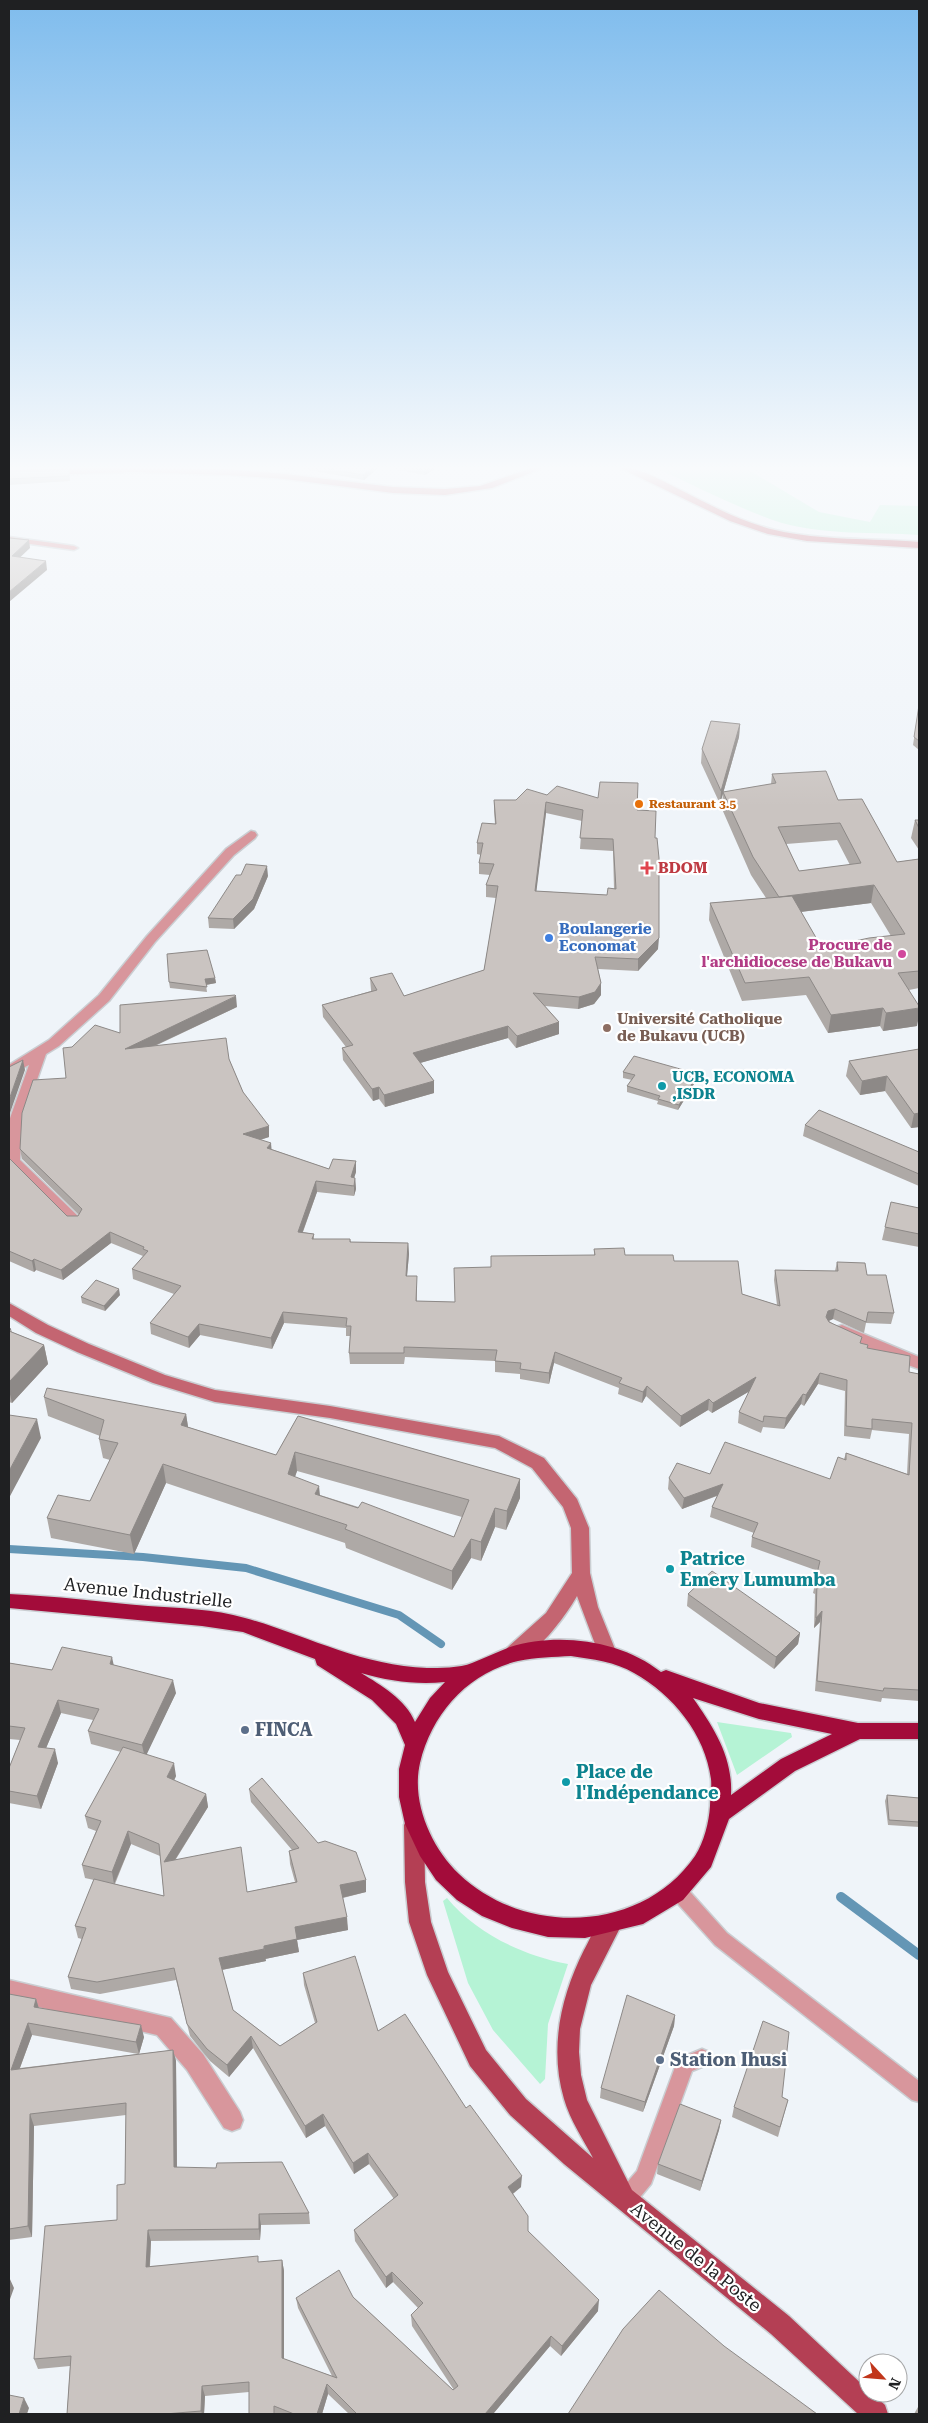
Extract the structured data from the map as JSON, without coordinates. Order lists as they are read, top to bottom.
{
  "streets": {
    "highway": ["Avenue Industrielle"],
    "main road": ["Avenue de la Poste"]
  },
  "places": {
    "other": [
      "Restaurant 3.5",
      "Boulangerie Economat",
      "Procure de l'archidiocese de Bukavu",
      "Université Catholique de Bukavu (UCB)",
      "UCB, ECONOMA ,ISDR",
      "Patrice Emery Lumumba",
      "FINCA",
      "Place de l'Indépendance",
      "Station Ihusi"
    ],
    "health": ["BDOM"]
  },
  "north": "bottom right"
}
